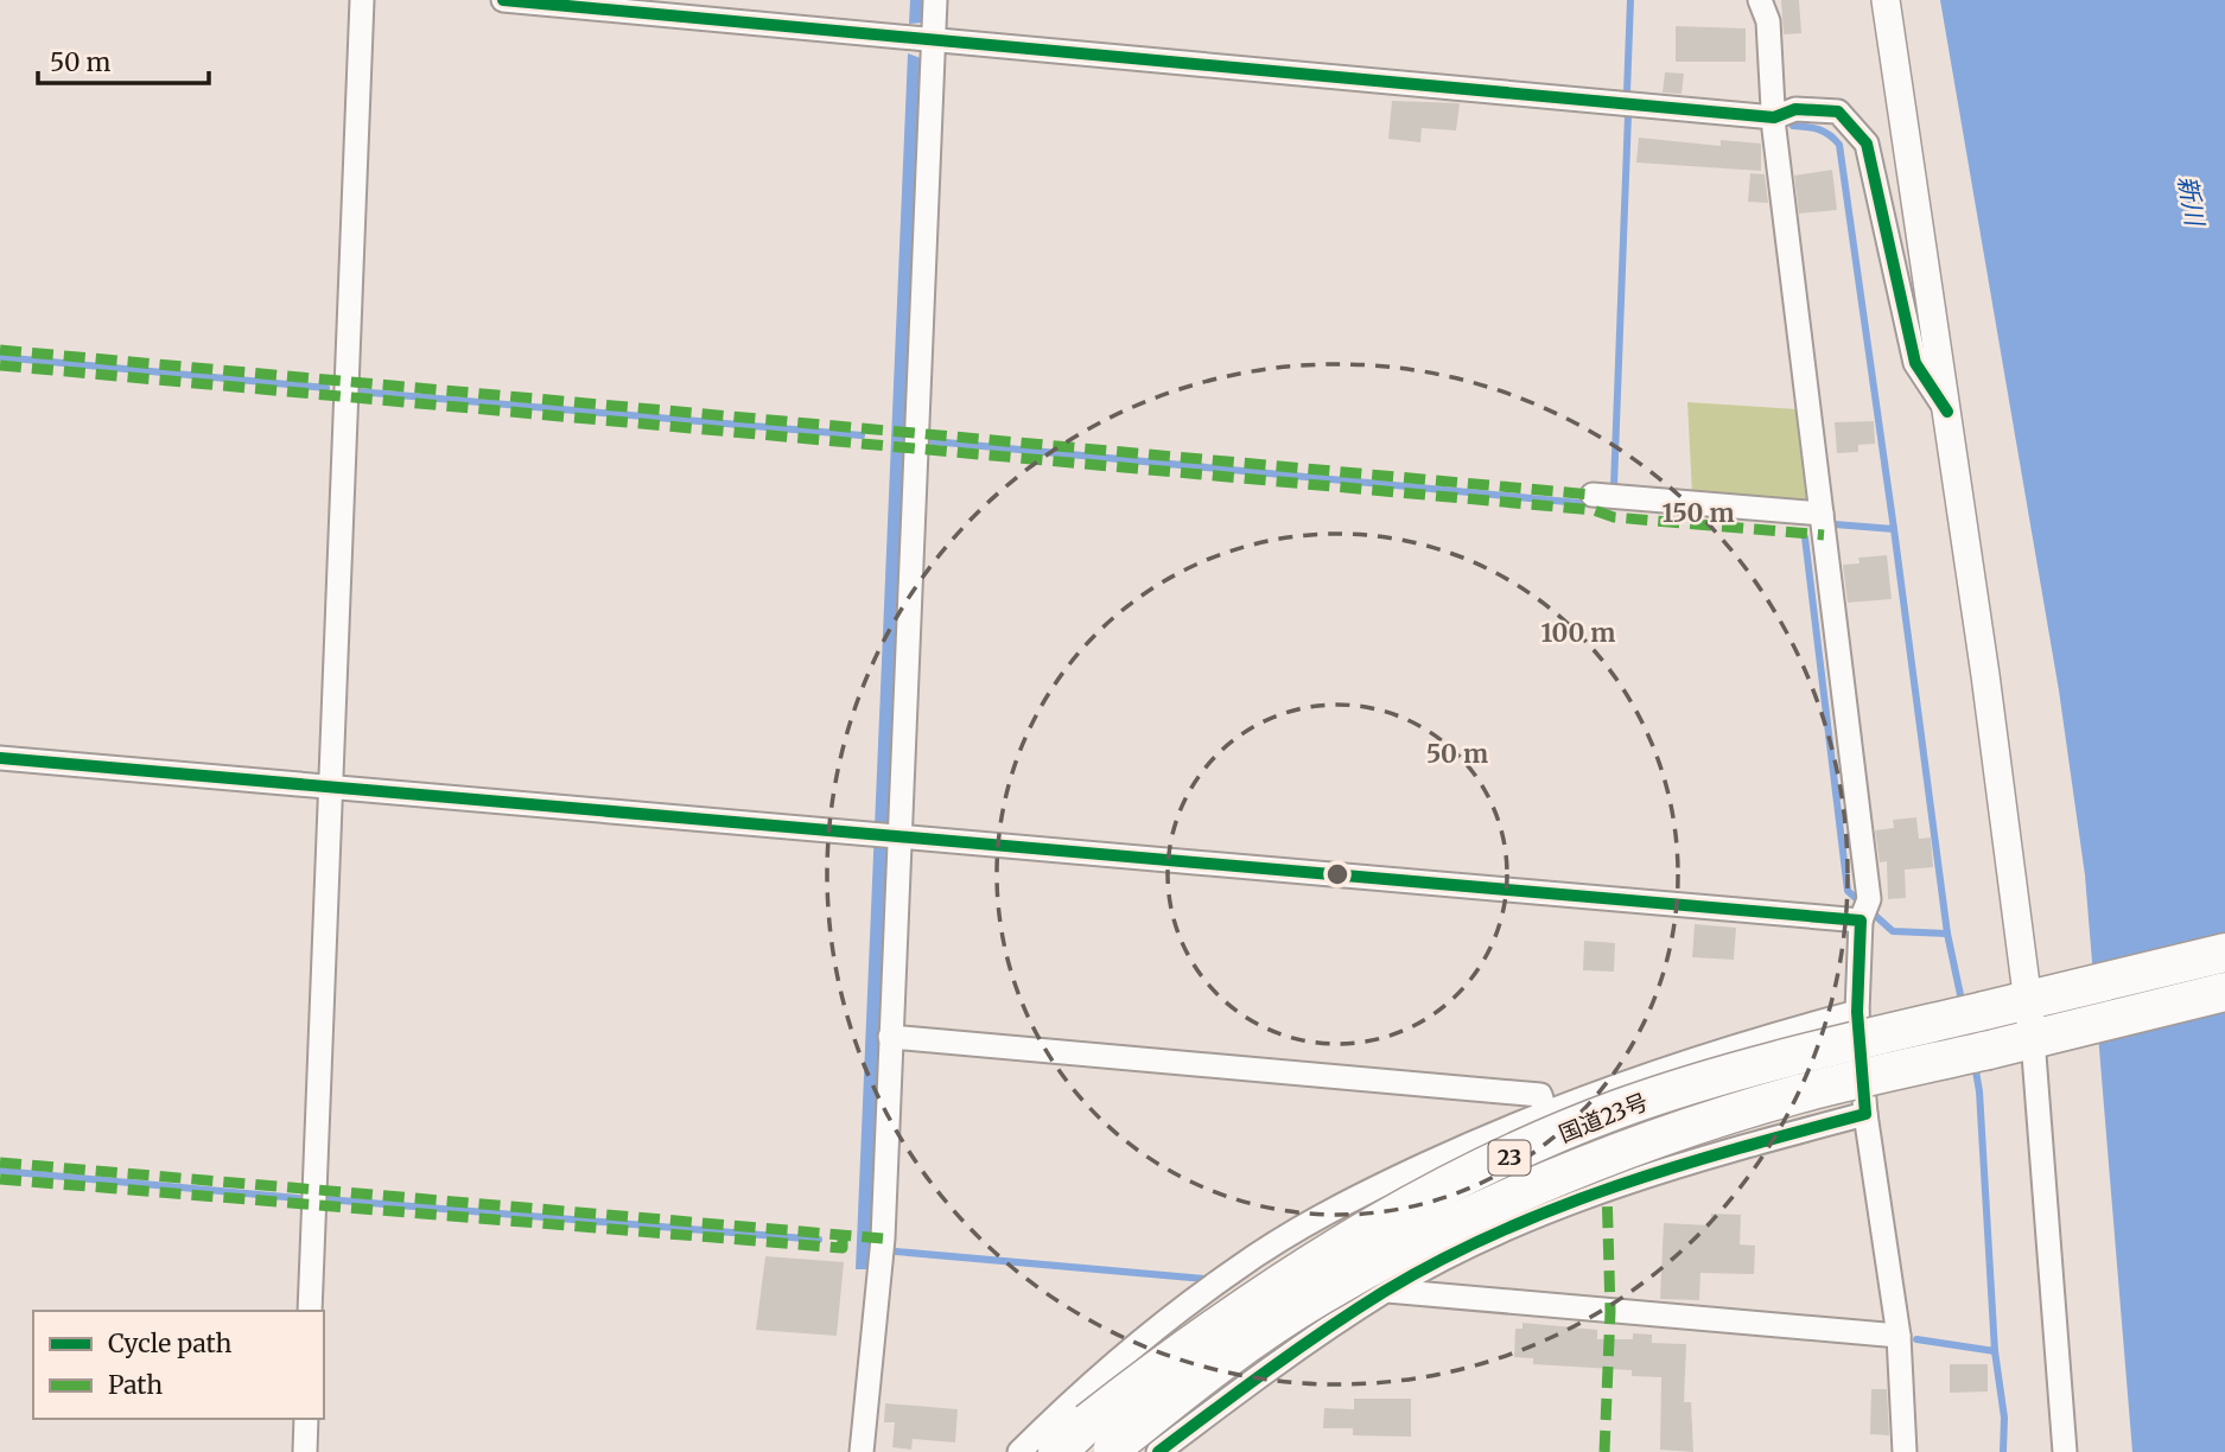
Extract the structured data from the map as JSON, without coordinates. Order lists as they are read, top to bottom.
{
  "streets": {
    "highway": ["国道23号", "23"]
  },
  "water": ["新川"],
  "legend": ["Cycle path", "Path"],
  "scale_bar": "50 m",
  "rings": ["150 m", "100 m", "50 m"]
}
